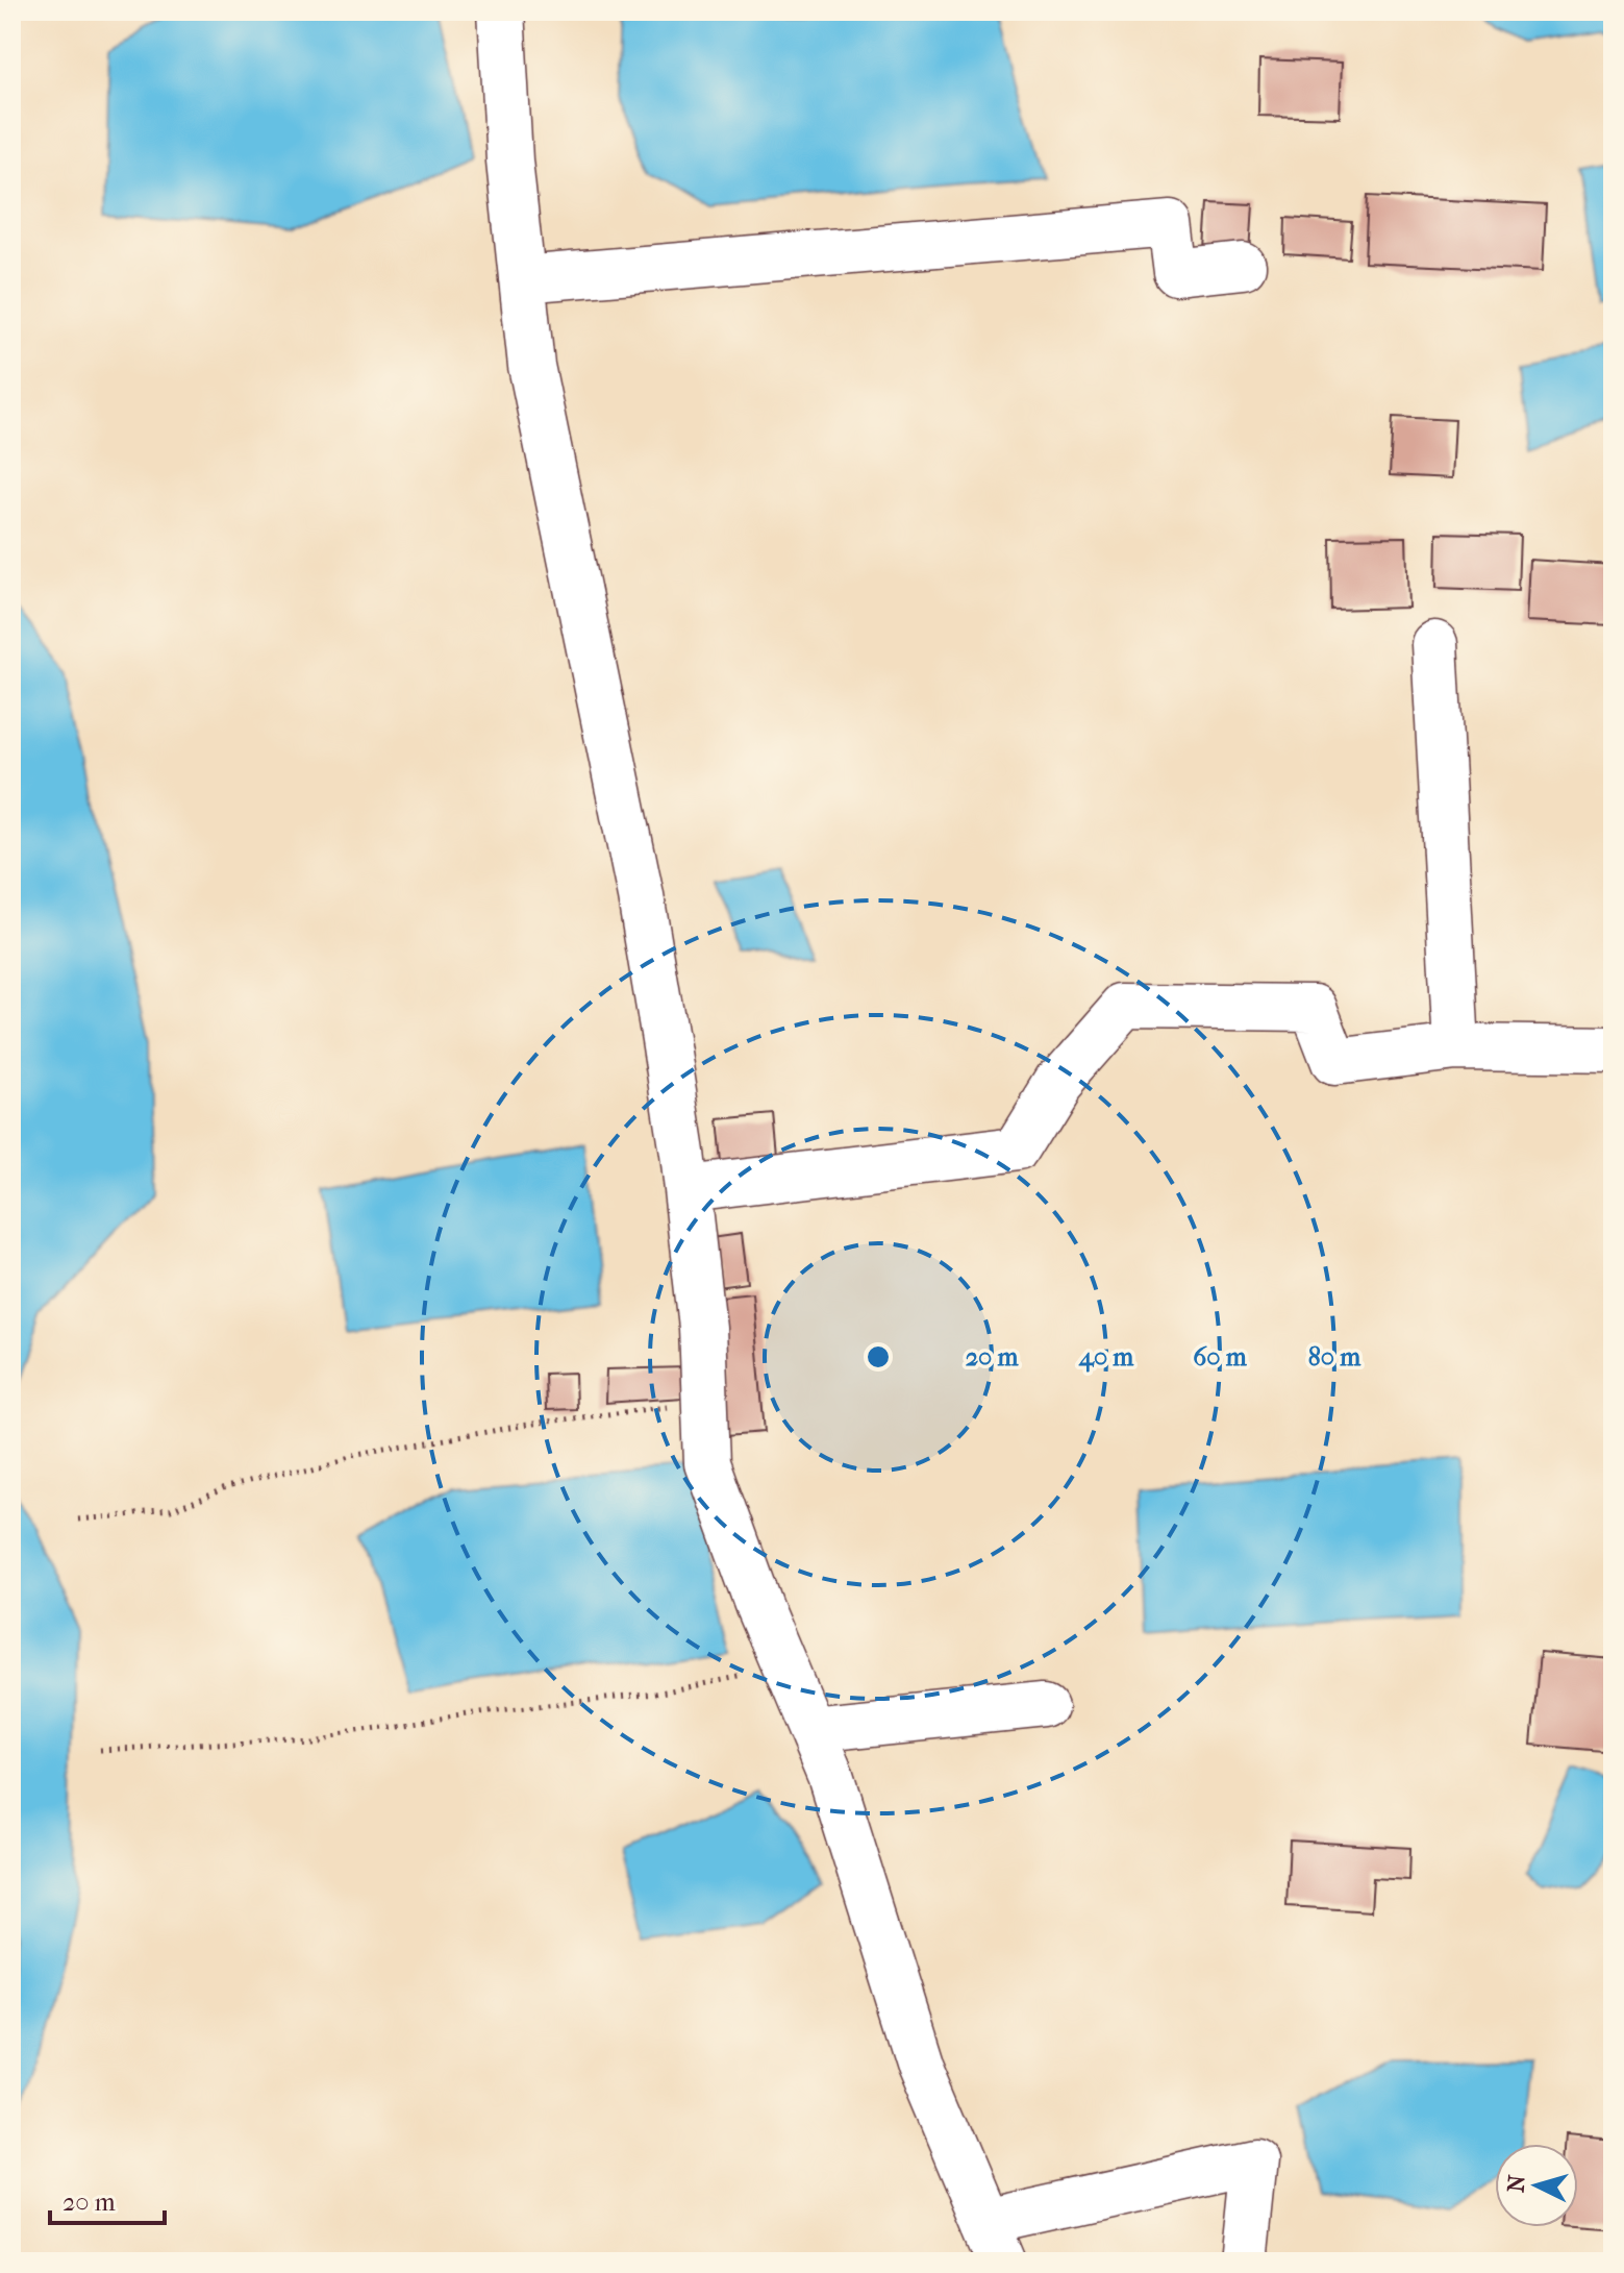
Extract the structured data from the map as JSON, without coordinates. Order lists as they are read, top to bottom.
{
  "scale_bar": "20 m",
  "north": "left",
  "rings": [
    "20 m",
    "40 m",
    "60 m",
    "80 m"
  ]
}
